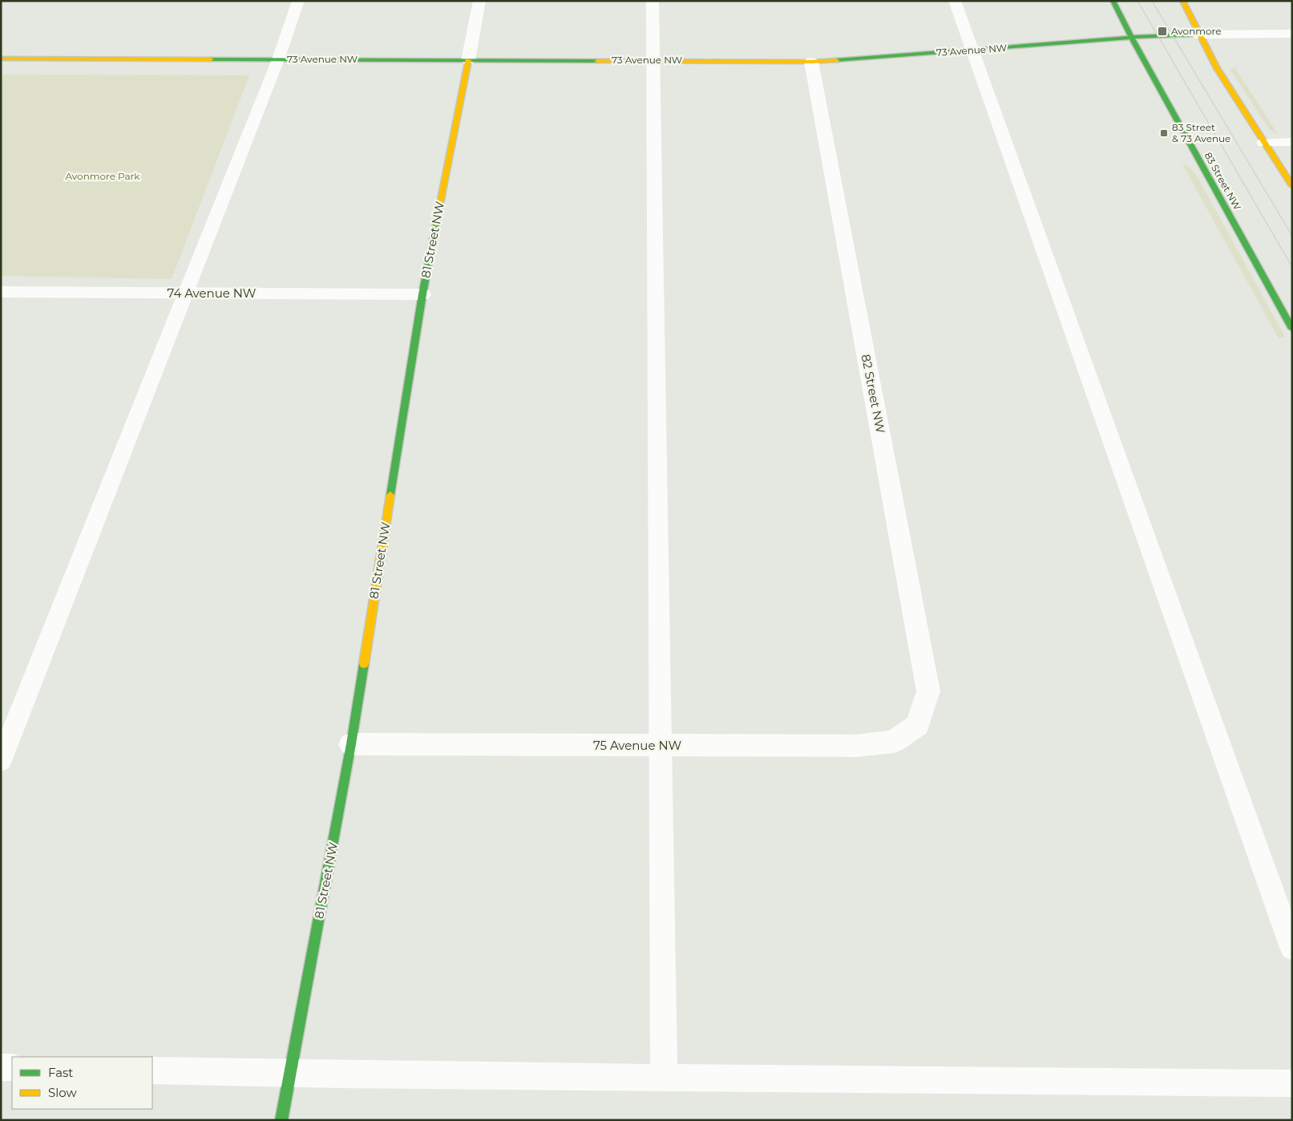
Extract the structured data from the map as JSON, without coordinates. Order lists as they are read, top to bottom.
{
  "streets": {
    "street": [
      "73 Avenue NW",
      "83 Street NW",
      "81 Street NW",
      "74 Avenue NW",
      "82 Street NW",
      "75 Avenue NW"
    ]
  },
  "crossings": [
    ["73 Avenue NW", "83 Street NW"],
    ["73 Avenue NW", "81 Street NW"],
    ["73 Avenue NW", "82 Street NW"],
    ["81 Street NW", "74 Avenue NW"],
    ["81 Street NW", "75 Avenue NW"],
    ["82 Street NW", "75 Avenue NW"]
  ],
  "parks": ["Avonmore Park"],
  "places": {
    "transit": ["Avonmore", "83 Street & 73 Avenue"]
  },
  "legend": ["Fast", "Slow"]
}
